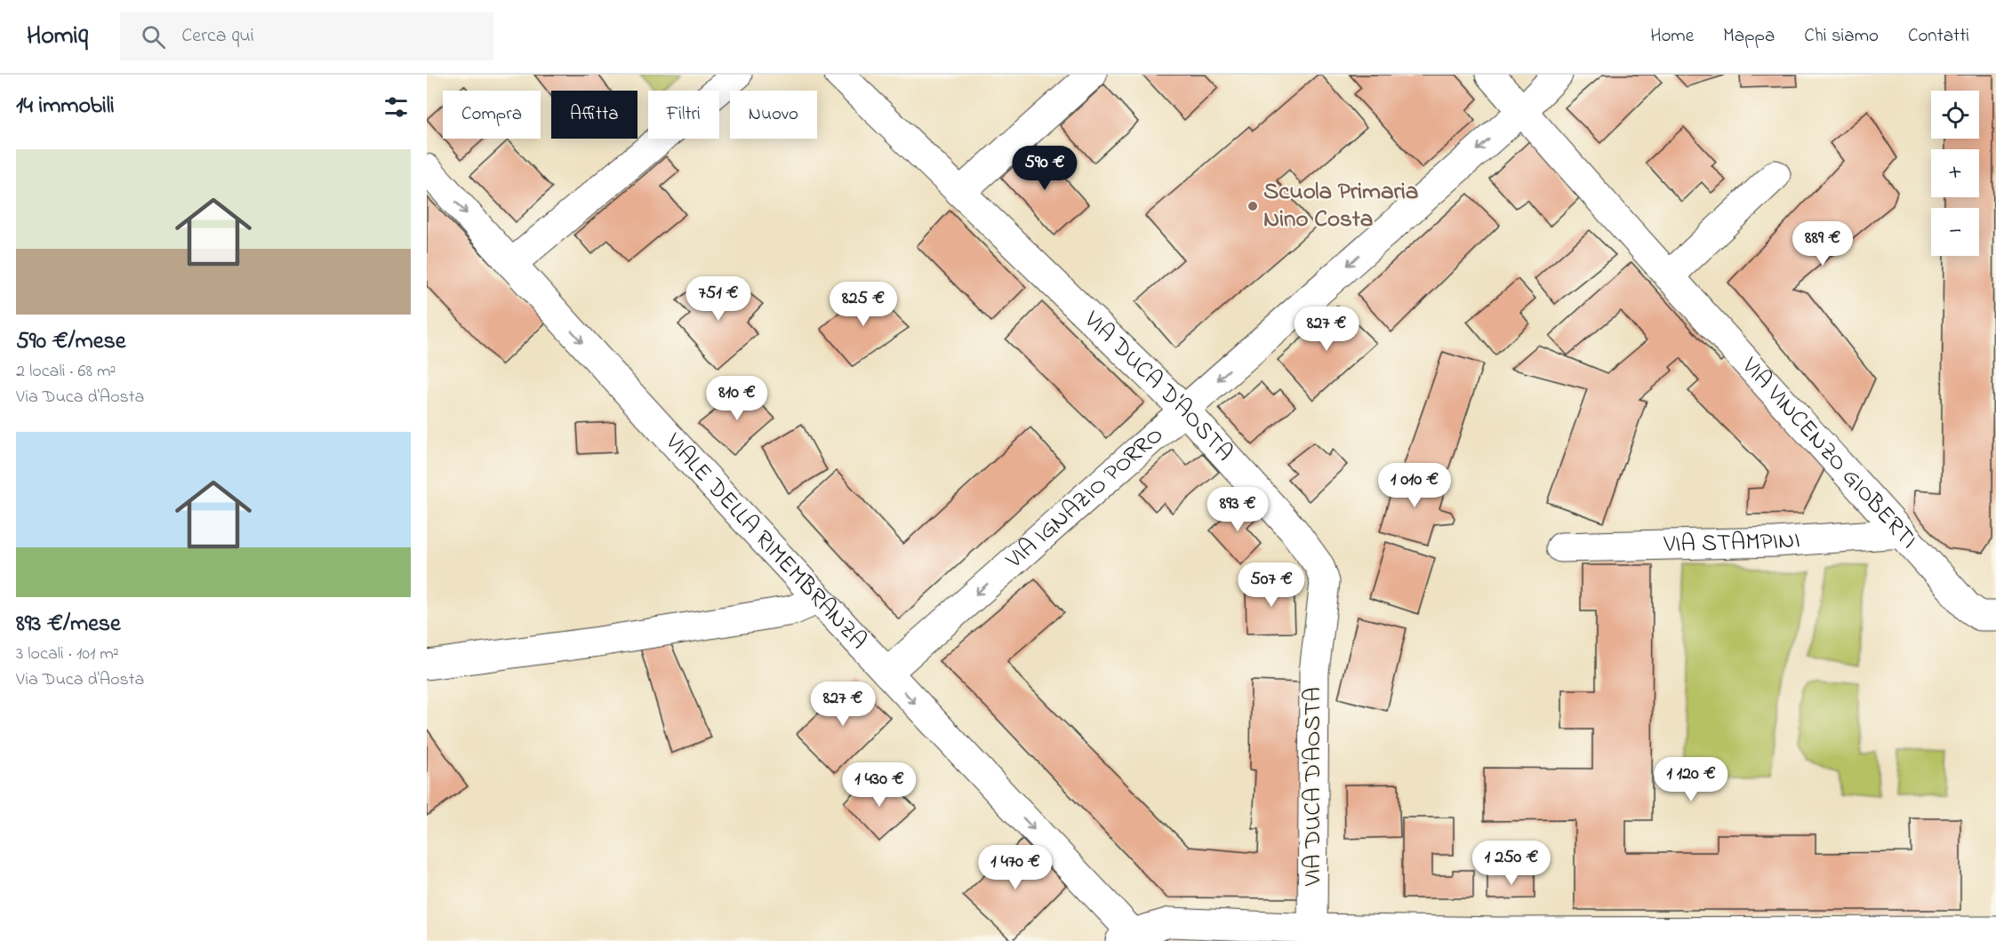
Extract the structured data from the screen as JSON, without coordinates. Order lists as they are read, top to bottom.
{
  "streets": {
    "street": [
      "VIA DUCA D'AOSTA",
      "VIA VINCENZO GIOBERTI",
      "VIA IGNAZIO PORRO",
      "VIALE DELLA RIMEMBRANZA",
      "VIA STAMPINI"
    ]
  },
  "crossings": [
    ["VIA DUCA D'AOSTA", "VIA IGNAZIO PORRO"],
    ["VIA VINCENZO GIOBERTI", "VIA IGNAZIO PORRO"],
    ["VIA VINCENZO GIOBERTI", "VIA STAMPINI"],
    ["VIA IGNAZIO PORRO", "VIALE DELLA RIMEMBRANZA"]
  ],
  "one_way": ["VIA IGNAZIO PORRO", "VIALE DELLA RIMEMBRANZA"],
  "places": ["Scuola Primaria Nino Costa"],
  "page": {
    "header": "Homiq",
    "search": "Cerca qui",
    "nav": [
      "Home",
      "Mappa",
      "Chi siamo",
      "Contatti"
    ],
    "heading": "14 immobili",
    "map_buttons": ["+", "−"],
    "chip": [
      "Compra",
      "Affitta",
      "Filtri",
      "Nuovo"
    ],
    "list": [
      {
        "name": "590 €/mese",
        "note": "2 locali · 68 m² · Via Duca d'Aosta"
      },
      {
        "name": "893 €/mese",
        "note": "3 locali · 101 m² · Via Duca d'Aosta"
      }
    ],
    "price": [
      "590 €",
      "889 €",
      "751 €",
      "825 €",
      "827 €",
      "810 €",
      "1 010 €",
      "893 €",
      "507 €",
      "827 €",
      "1 120 €",
      "1 430 €",
      "1 250 €",
      "1 470 €"
    ]
  }
}
